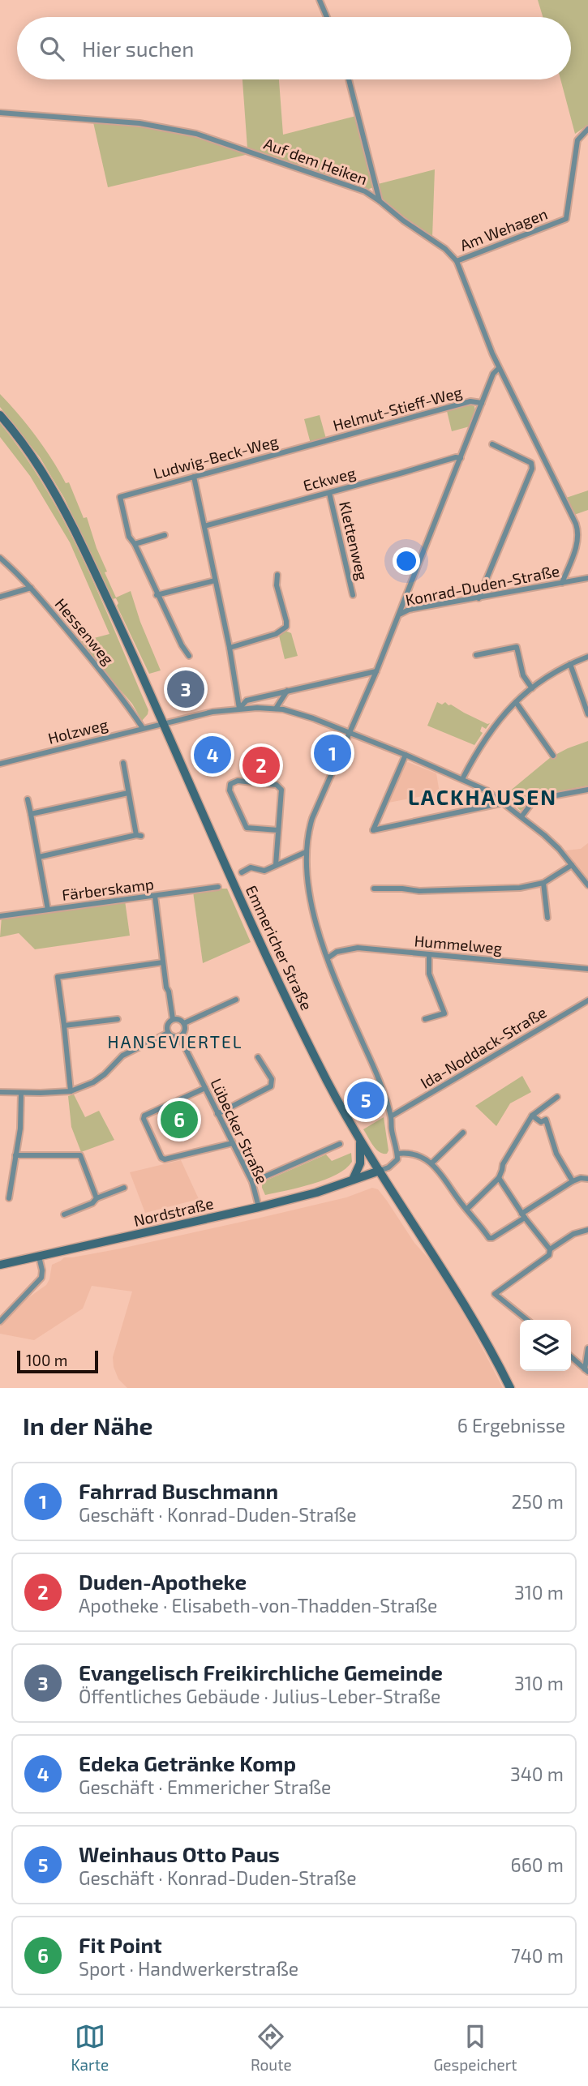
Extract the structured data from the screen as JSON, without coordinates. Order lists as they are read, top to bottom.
{
  "streets": {
    "main road": ["Emmericher Straße", "Nordstraße"],
    "street": [
      "Auf dem Heiken",
      "Am Wehagen",
      "Helmut-Stieff-Weg",
      "Ludwig-Beck-Weg",
      "Eckweg",
      "Klettenweg",
      "Konrad-Duden-Straße",
      "Hessenweg",
      "Holzweg",
      "Färberskamp",
      "Hummelweg",
      "Ida-Noddack-Straße",
      "Lübecker Straße"
    ]
  },
  "crossings": [
    ["Auf dem Heiken", "Am Wehagen"],
    ["Auf dem Heiken", "Konrad-Duden-Straße"],
    ["Helmut-Stieff-Weg", "Ludwig-Beck-Weg"],
    ["Eckweg", "Klettenweg"],
    ["Konrad-Duden-Straße", "Hummelweg"],
    ["Konrad-Duden-Straße", "Ida-Noddack-Straße"],
    ["Hessenweg", "Holzweg"],
    ["Holzweg", "Emmericher Straße"],
    ["Emmericher Straße", "Nordstraße"],
    ["Lübecker Straße", "Nordstraße"]
  ],
  "districts": ["LACKHAUSEN", "HANSEVIERTEL"],
  "scale_bar": "100 m",
  "page": {
    "search": "Hier suchen",
    "pins": [
      "3",
      "1",
      "4",
      "2",
      "5",
      "6"
    ],
    "scale": "100 m",
    "heading": ["In der Nähe", "6 Ergebnisse"],
    "list": [
      {
        "mark": "1",
        "name": "Fahrrad Buschmann",
        "note": "Geschäft · Konrad-Duden-Straße",
        "value": "250 m"
      },
      {
        "mark": "2",
        "name": "Duden-Apotheke",
        "note": "Apotheke · Elisabeth-von-Thadden-Straße",
        "value": "310 m"
      },
      {
        "mark": "3",
        "name": "Evangelisch Freikirchliche Gemeinde",
        "note": "Öffentliches Gebäude · Julius-Leber-Straße",
        "value": "310 m"
      },
      {
        "mark": "4",
        "name": "Edeka Getränke Komp",
        "note": "Geschäft · Emmericher Straße",
        "value": "340 m"
      },
      {
        "mark": "5",
        "name": "Weinhaus Otto Paus",
        "note": "Geschäft · Konrad-Duden-Straße",
        "value": "660 m"
      },
      {
        "mark": "6",
        "name": "Fit Point",
        "note": "Sport · Handwerkerstraße",
        "value": "740 m"
      }
    ],
    "nav": ["Karte", "Route", "Gespeichert"]
  }
}
